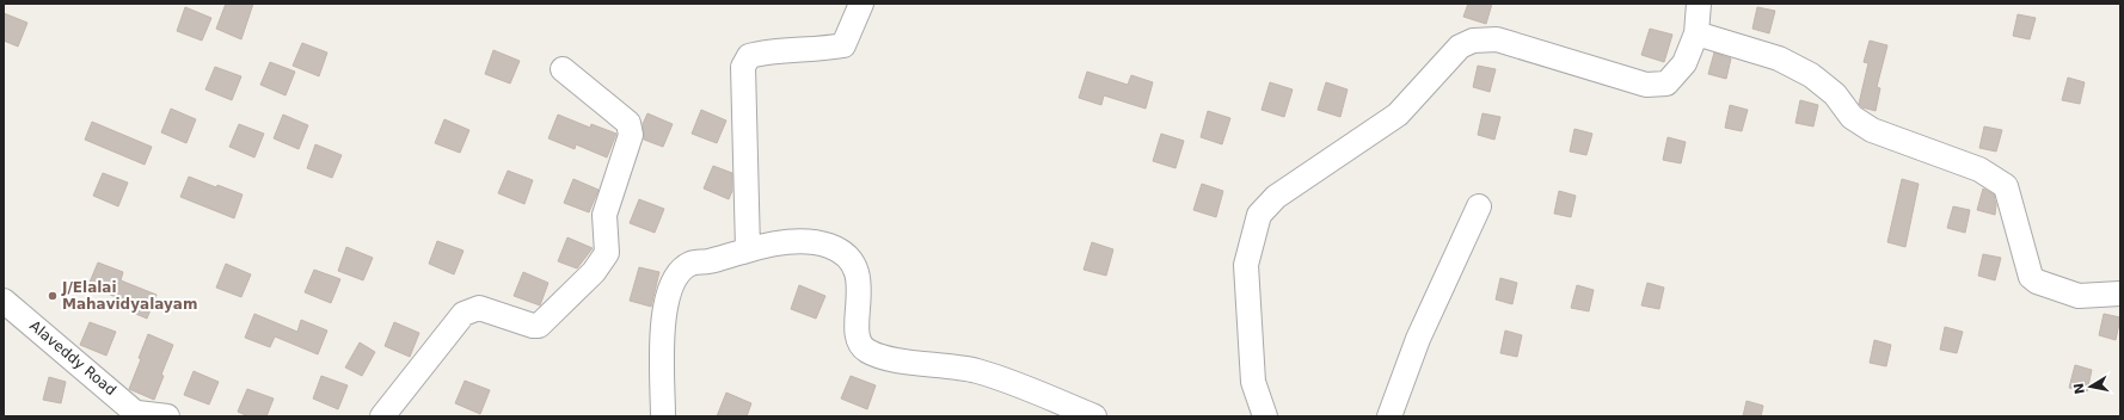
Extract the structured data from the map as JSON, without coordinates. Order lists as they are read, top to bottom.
{
  "streets": {
    "street": ["Alaveddy Road"]
  },
  "places": ["J/Elalai Mahavidyalayam"],
  "north": "left"
}
